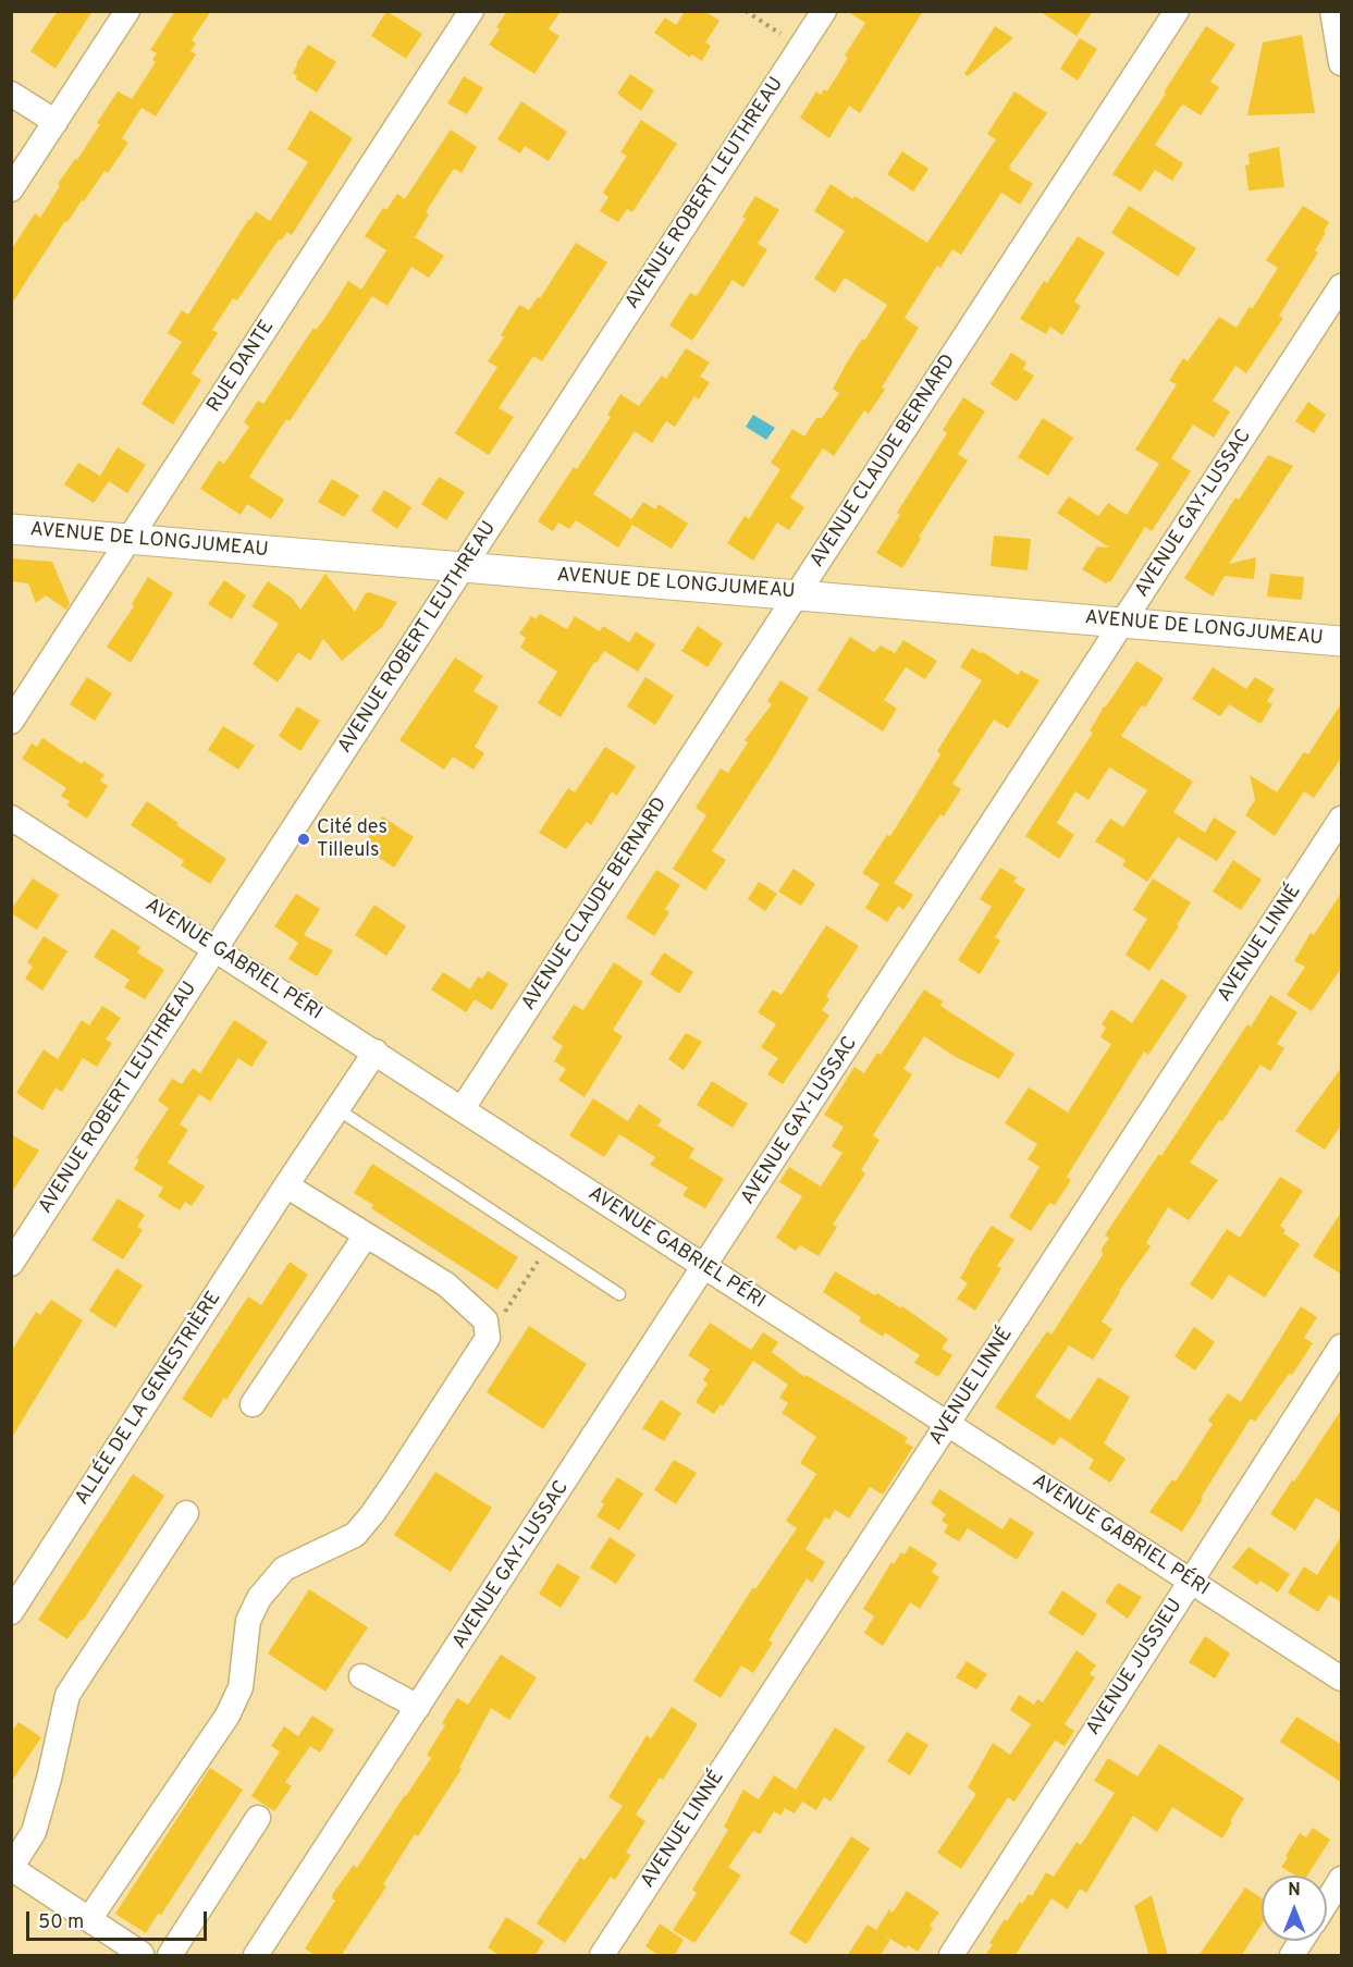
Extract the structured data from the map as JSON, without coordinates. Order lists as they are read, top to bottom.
{
  "streets": {
    "street": [
      "AVENUE ROBERT LEUTHREAU",
      "RUE DANTE",
      "AVENUE CLAUDE BERNARD",
      "AVENUE GAY-LUSSAC",
      "AVENUE DE LONGJUMEAU",
      "AVENUE LINNÉ",
      "AVENUE GABRIEL PÉRI",
      "ALLÉE DE LA GENESTRIÈRE",
      "AVENUE JUSSIEU"
    ]
  },
  "crossings": [
    ["AVENUE ROBERT LEUTHREAU", "AVENUE DE LONGJUMEAU"],
    ["AVENUE ROBERT LEUTHREAU", "AVENUE GABRIEL PÉRI"],
    ["RUE DANTE", "AVENUE DE LONGJUMEAU"],
    ["AVENUE CLAUDE BERNARD", "AVENUE DE LONGJUMEAU"],
    ["AVENUE CLAUDE BERNARD", "AVENUE GABRIEL PÉRI"],
    ["AVENUE GAY-LUSSAC", "AVENUE DE LONGJUMEAU"],
    ["AVENUE GAY-LUSSAC", "AVENUE GABRIEL PÉRI"],
    ["AVENUE LINNÉ", "AVENUE GABRIEL PÉRI"],
    ["AVENUE GABRIEL PÉRI", "ALLÉE DE LA GENESTRIÈRE"],
    ["AVENUE GABRIEL PÉRI", "AVENUE JUSSIEU"]
  ],
  "places": ["Cité des Tilleuls"],
  "scale_bar": "50 m",
  "north": "top"
}
